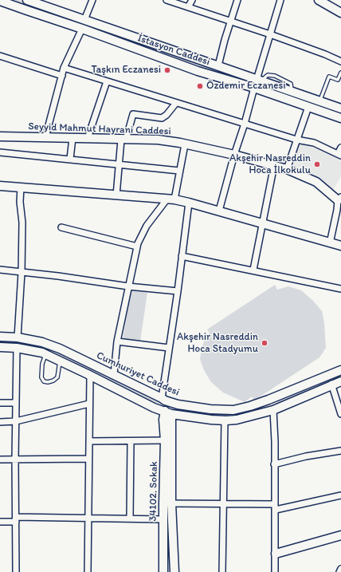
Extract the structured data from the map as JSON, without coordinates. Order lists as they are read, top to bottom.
{
  "streets": {
    "main road": [
      "İstasyon Caddesi",
      "Seyyid Mahmut Hayrani Caddesi",
      "Cumhuriyet Caddesi",
      "34102. Sokak"
    ]
  },
  "crossings": [
    ["Cumhuriyet Caddesi", "34102. Sokak"]
  ],
  "places": [
    "Taşkın Eczanesi",
    "Özdemir Eczanesi",
    "Akşehir Nasreddin Hoca İlkokulu",
    "Akşehir Nasreddin Hoca Stadyumu"
  ]
}
